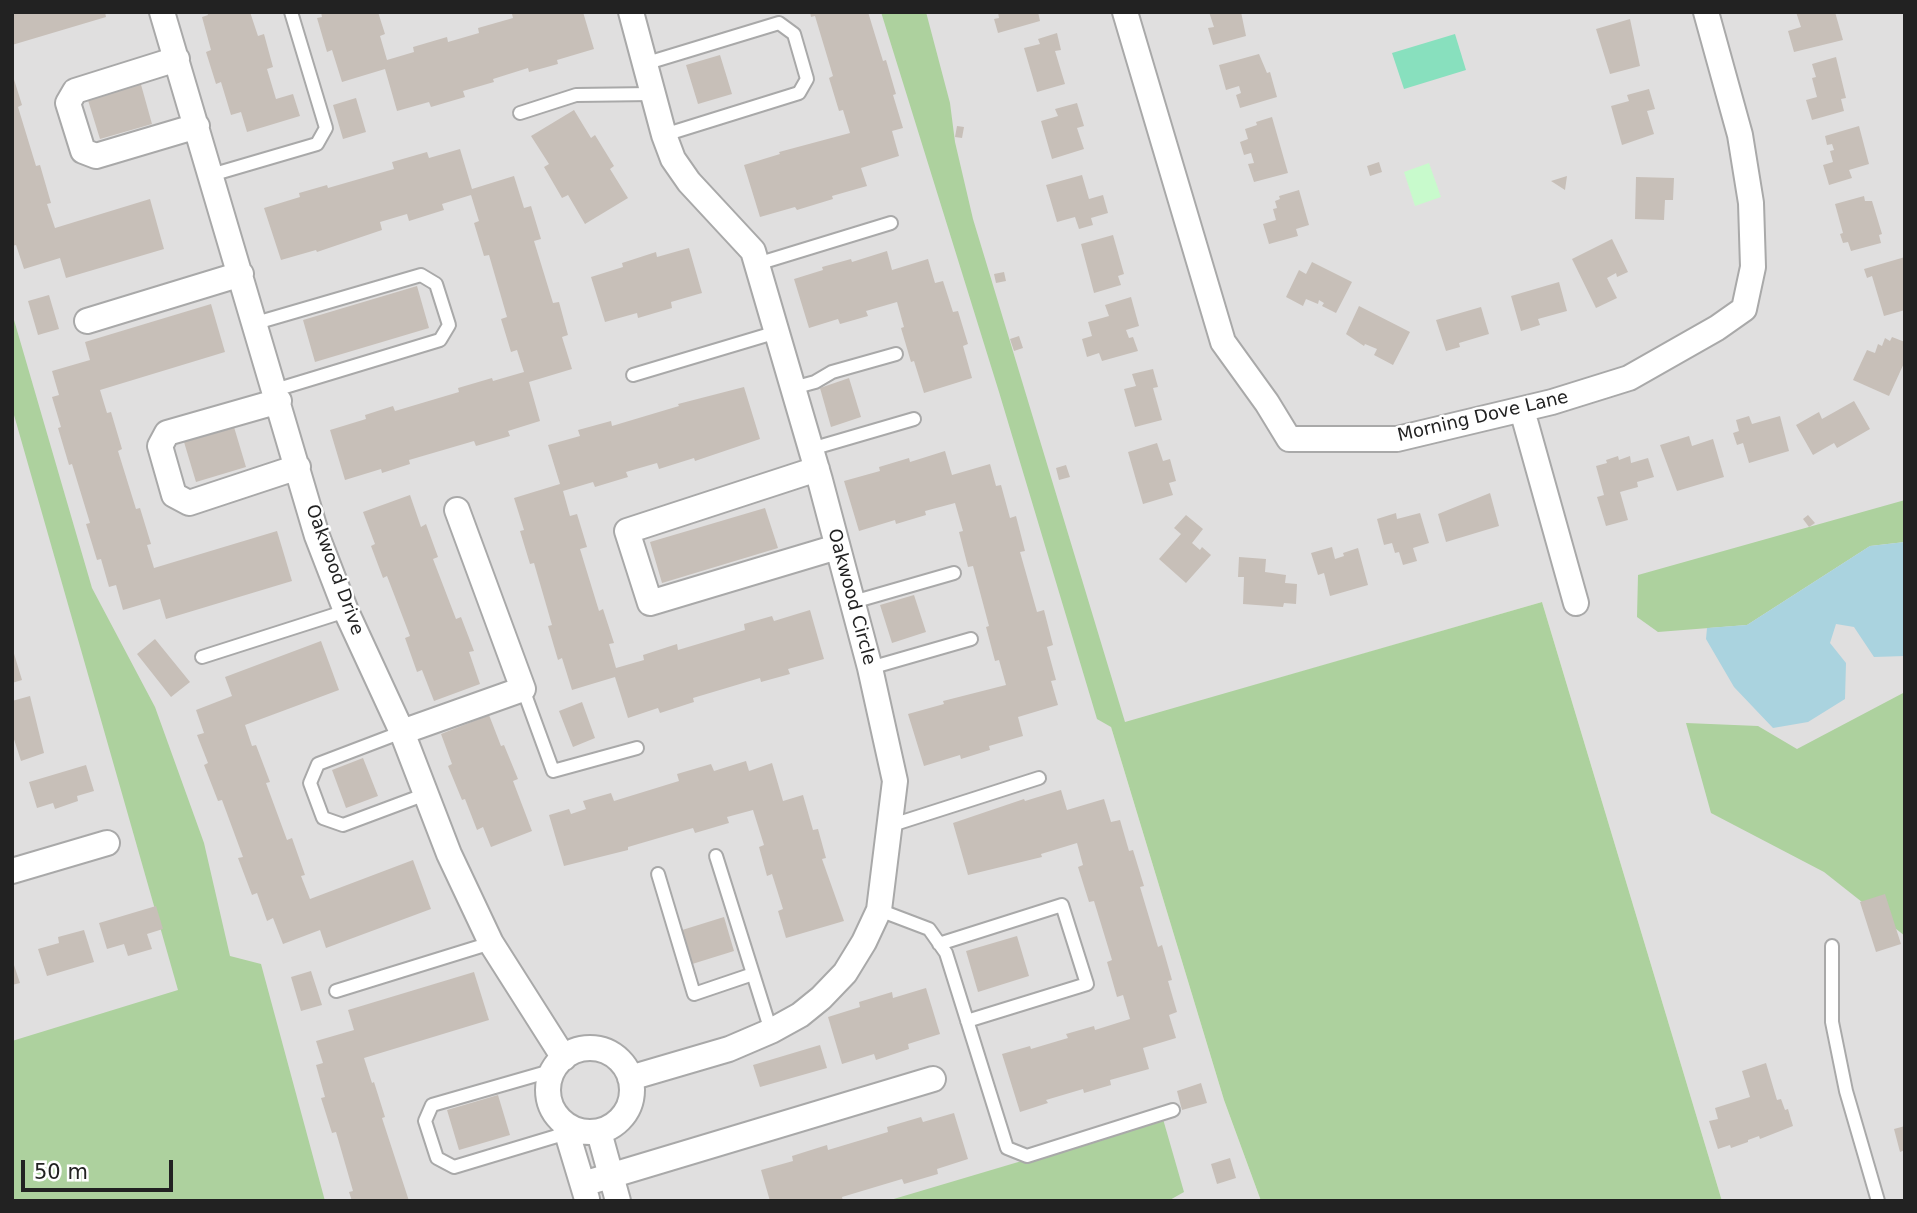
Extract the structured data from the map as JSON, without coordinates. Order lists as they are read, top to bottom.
{
  "streets": {
    "street": ["Morning Dove Lane", "Oakwood Drive", "Oakwood Circle"]
  },
  "crossings": [
    ["Oakwood Drive", "Oakwood Circle"]
  ],
  "scale_bar": "50 m"
}
